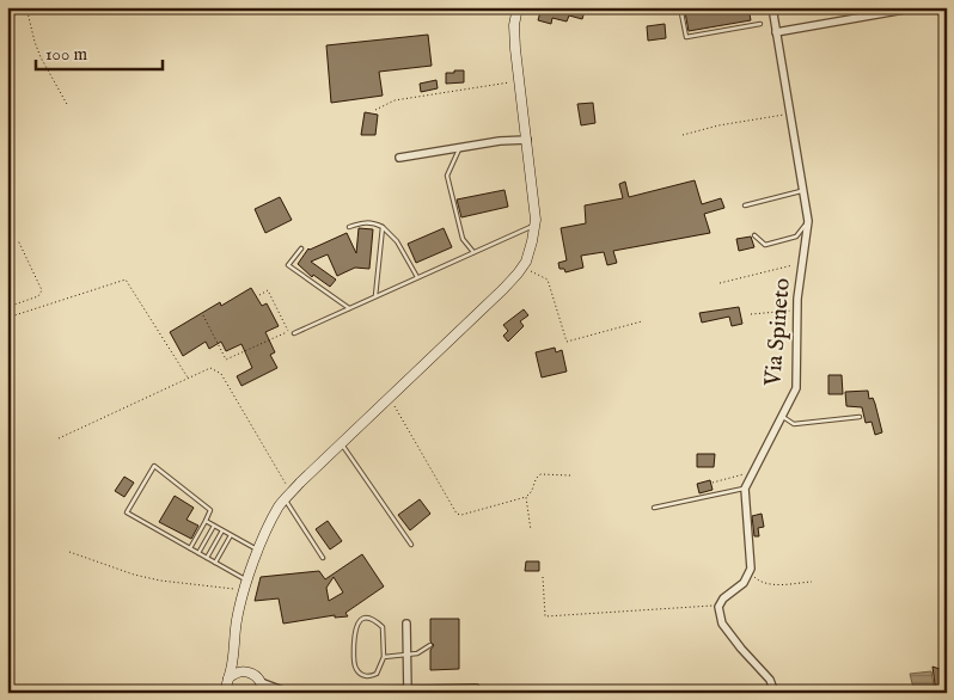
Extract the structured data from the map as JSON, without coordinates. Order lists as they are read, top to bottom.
{
  "streets": {
    "street": ["Via Spineto"]
  },
  "scale_bar": "100 m"
}
